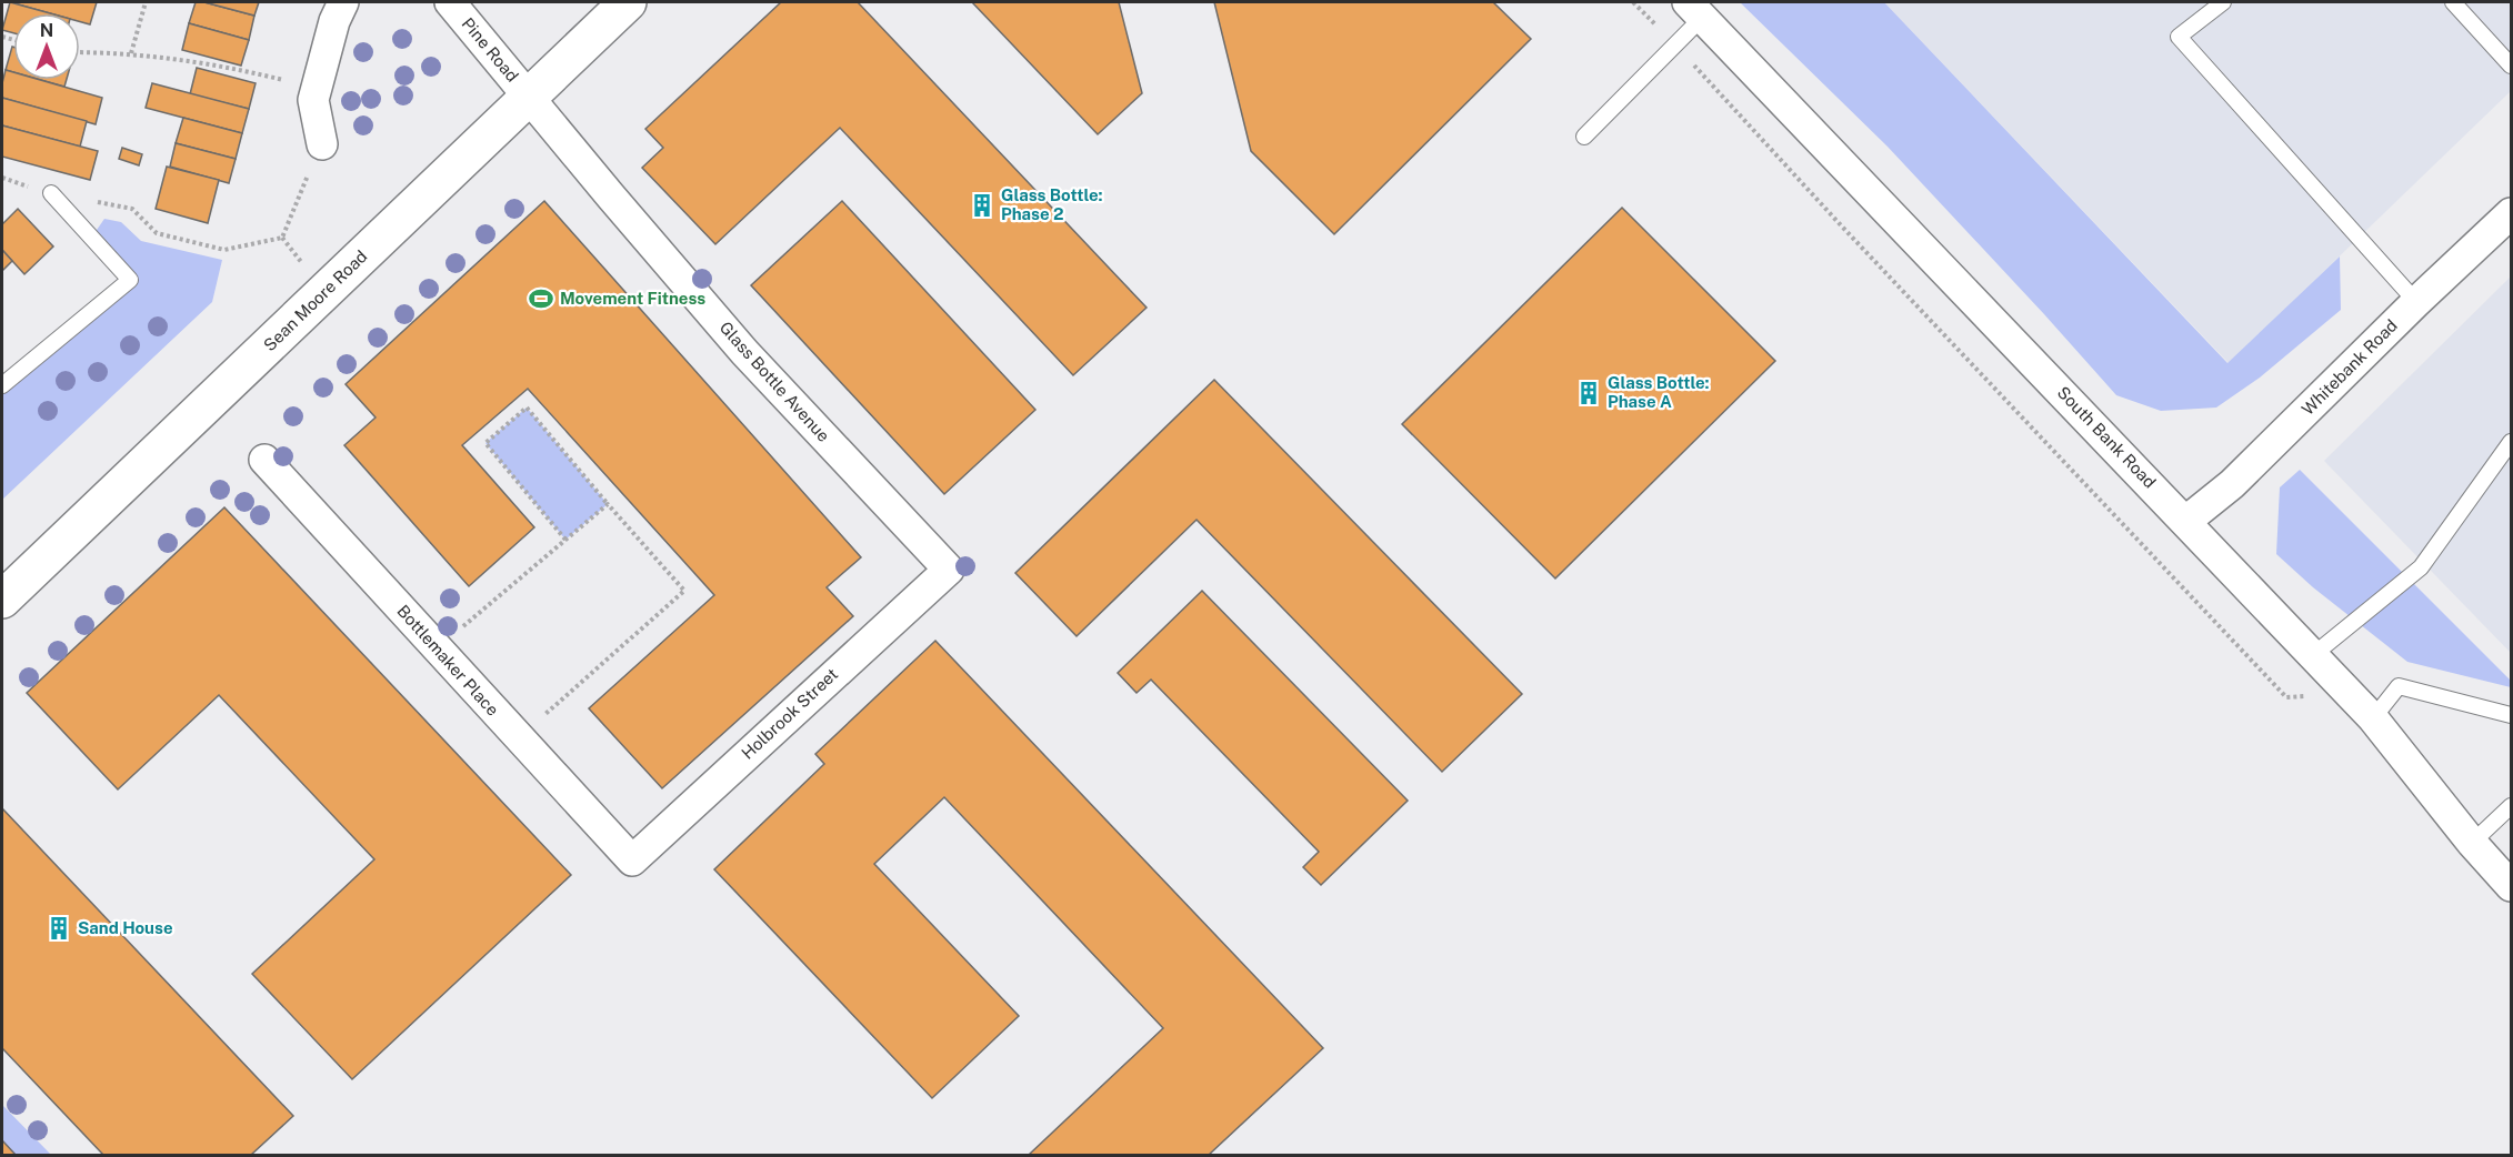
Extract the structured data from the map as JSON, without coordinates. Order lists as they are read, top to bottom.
{
  "streets": {
    "main road": ["Sean Moore Road"],
    "street": [
      "Pine Road",
      "Whitebank Road",
      "Glass Bottle Avenue",
      "South Bank Road",
      "Bottlemaker Place",
      "Holbrook Street"
    ]
  },
  "crossings": [
    ["Pine Road", "Sean Moore Road"],
    ["Pine Road", "Glass Bottle Avenue"],
    ["Sean Moore Road", "Glass Bottle Avenue"],
    ["Whitebank Road", "South Bank Road"],
    ["Glass Bottle Avenue", "Holbrook Street"],
    ["Bottlemaker Place", "Holbrook Street"]
  ],
  "places": {
    "building": ["Glass Bottle: Phase 2", "Glass Bottle: Phase A", "Sand House"],
    "sports": ["Movement Fitness"]
  },
  "north": "top"
}
